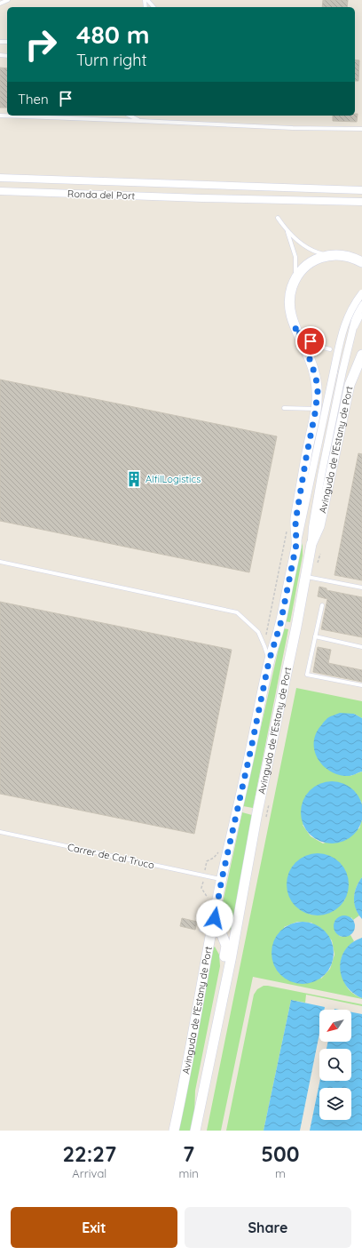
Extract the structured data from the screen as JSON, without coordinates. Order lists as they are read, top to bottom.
{
  "streets": {
    "street": ["Ronda del Port", "Avinguda de l'Estany de Port"],
    "lane": ["Carrer de Cal Truco"]
  },
  "crossings": [
    ["Avinguda de l'Estany de Port", "Carrer de Cal Truco"]
  ],
  "places": {
    "building": ["AlfilLogistics"]
  },
  "north": "bottom left",
  "page": {
    "turn": ["480 m", "Turn right"],
    "then": "Then",
    "eta": [
      "22:27",
      "Arrival",
      "7",
      "min",
      "500",
      "m"
    ],
    "buttons": ["Exit", "Share"]
  }
}
